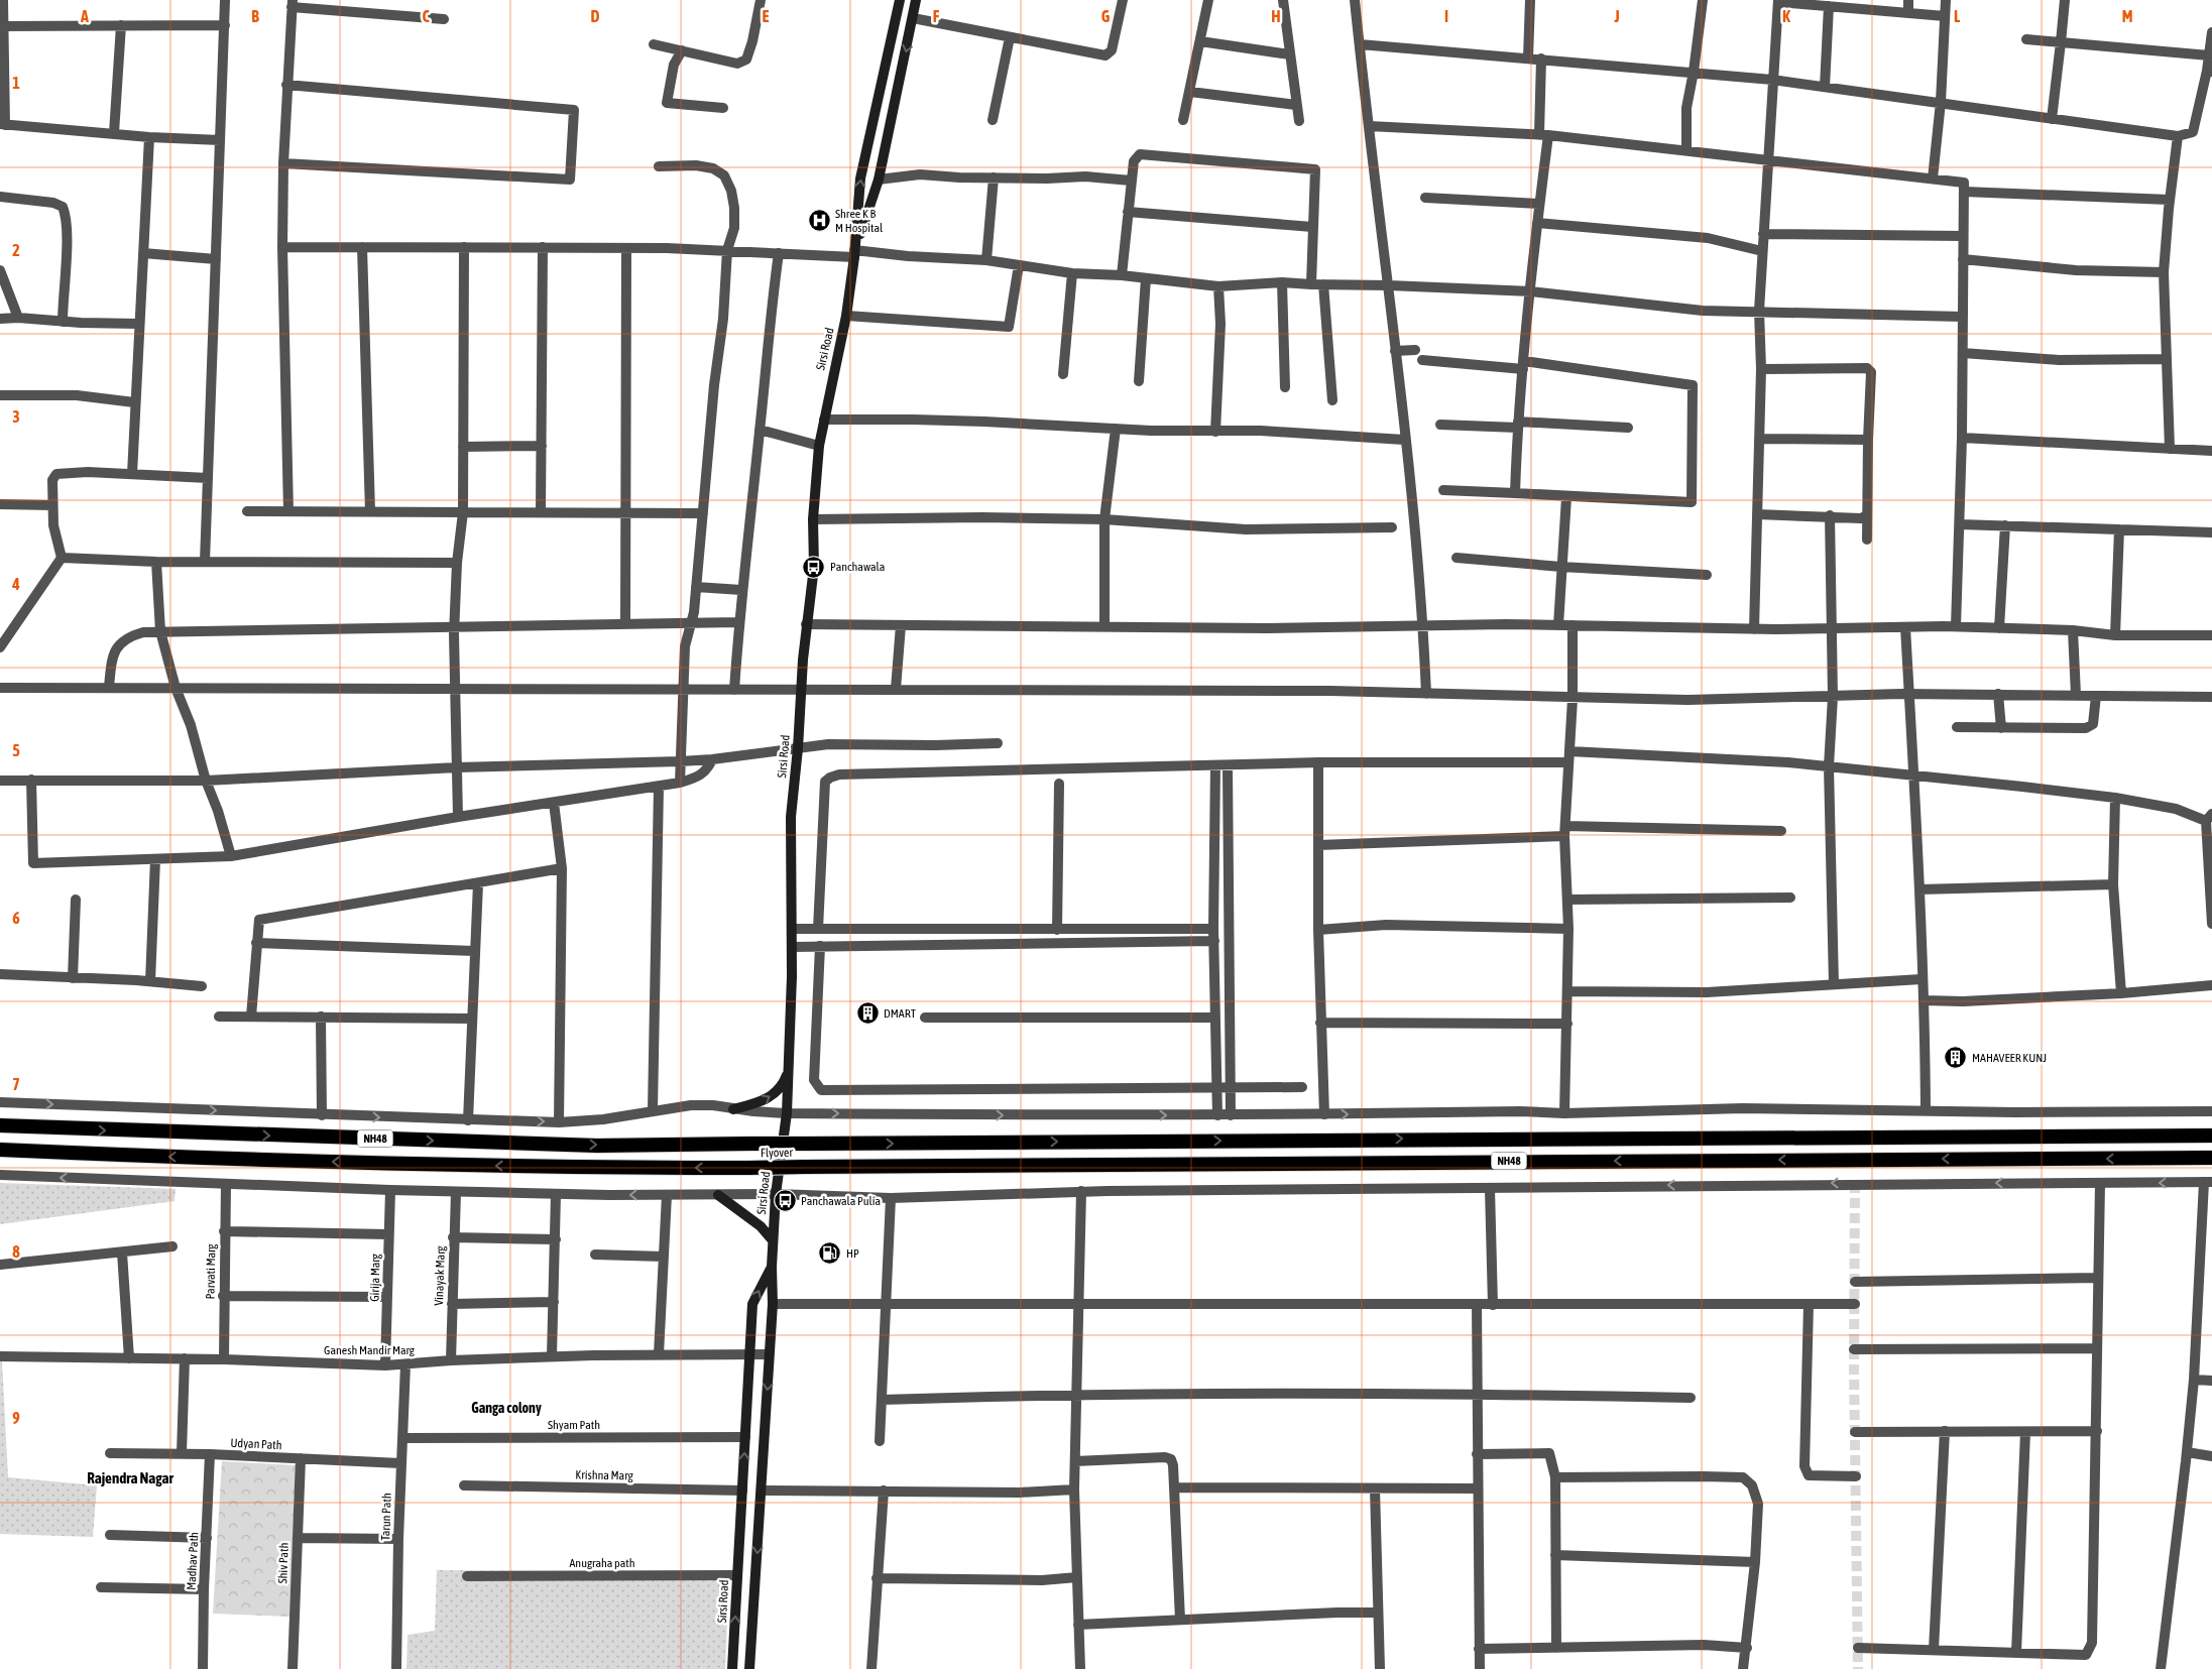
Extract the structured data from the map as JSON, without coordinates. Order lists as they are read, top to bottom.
{
  "streets": {
    "highway": ["NH48", "Flyover"],
    "main road": ["Sirsi Road"],
    "street": [
      "Parvati Marg",
      "Vinayak Marg",
      "Girija Marg",
      "Ganesh Mandir Marg",
      "Shyam Path",
      "Udyan Path",
      "Krishna Marg",
      "Tarun Path",
      "Madhav Path",
      "Shiv Path",
      "Anugraha path"
    ]
  },
  "crossings": [
    ["Sirsi Road", "Ganesh Mandir Marg"],
    ["Sirsi Road", "Shyam Path"],
    ["Sirsi Road", "Krishna Marg"],
    ["Sirsi Road", "Anugraha path"],
    ["Parvati Marg", "Ganesh Mandir Marg"],
    ["Vinayak Marg", "Ganesh Mandir Marg"],
    ["Girija Marg", "Ganesh Mandir Marg"],
    ["Ganesh Mandir Marg", "Tarun Path"],
    ["Shyam Path", "Tarun Path"],
    ["Udyan Path", "Tarun Path"],
    ["Udyan Path", "Madhav Path"],
    ["Udyan Path", "Shiv Path"]
  ],
  "districts": ["Ganga colony", "Rajendra Nagar"],
  "places": {
    "hospital": ["Shree K B M Hospital"],
    "bus stop": ["Panchawala", "Panchawala Pulia"],
    "building": ["DMART", "MAHAVEER KUNJ"],
    "fuel station": ["HP"]
  },
  "grid": {
    "columns": [
      "A",
      "B",
      "C",
      "D",
      "E",
      "F",
      "G",
      "H",
      "I",
      "J",
      "K",
      "L",
      "M"
    ],
    "rows": [
      "1",
      "2",
      "3",
      "4",
      "5",
      "6",
      "7",
      "8",
      "9"
    ]
  }
}
